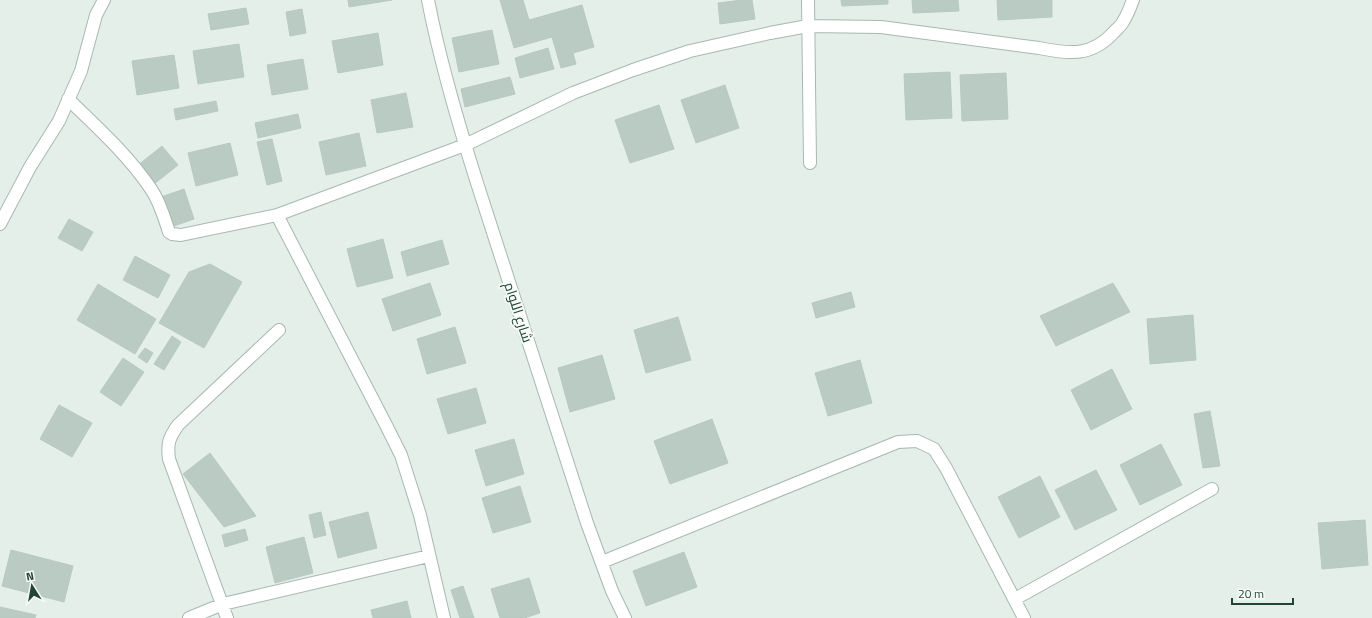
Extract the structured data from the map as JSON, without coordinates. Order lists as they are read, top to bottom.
{
  "streets": {
    "street": ["شارع اللوام"]
  },
  "scale_bar": "20 m",
  "north": "top"
}
